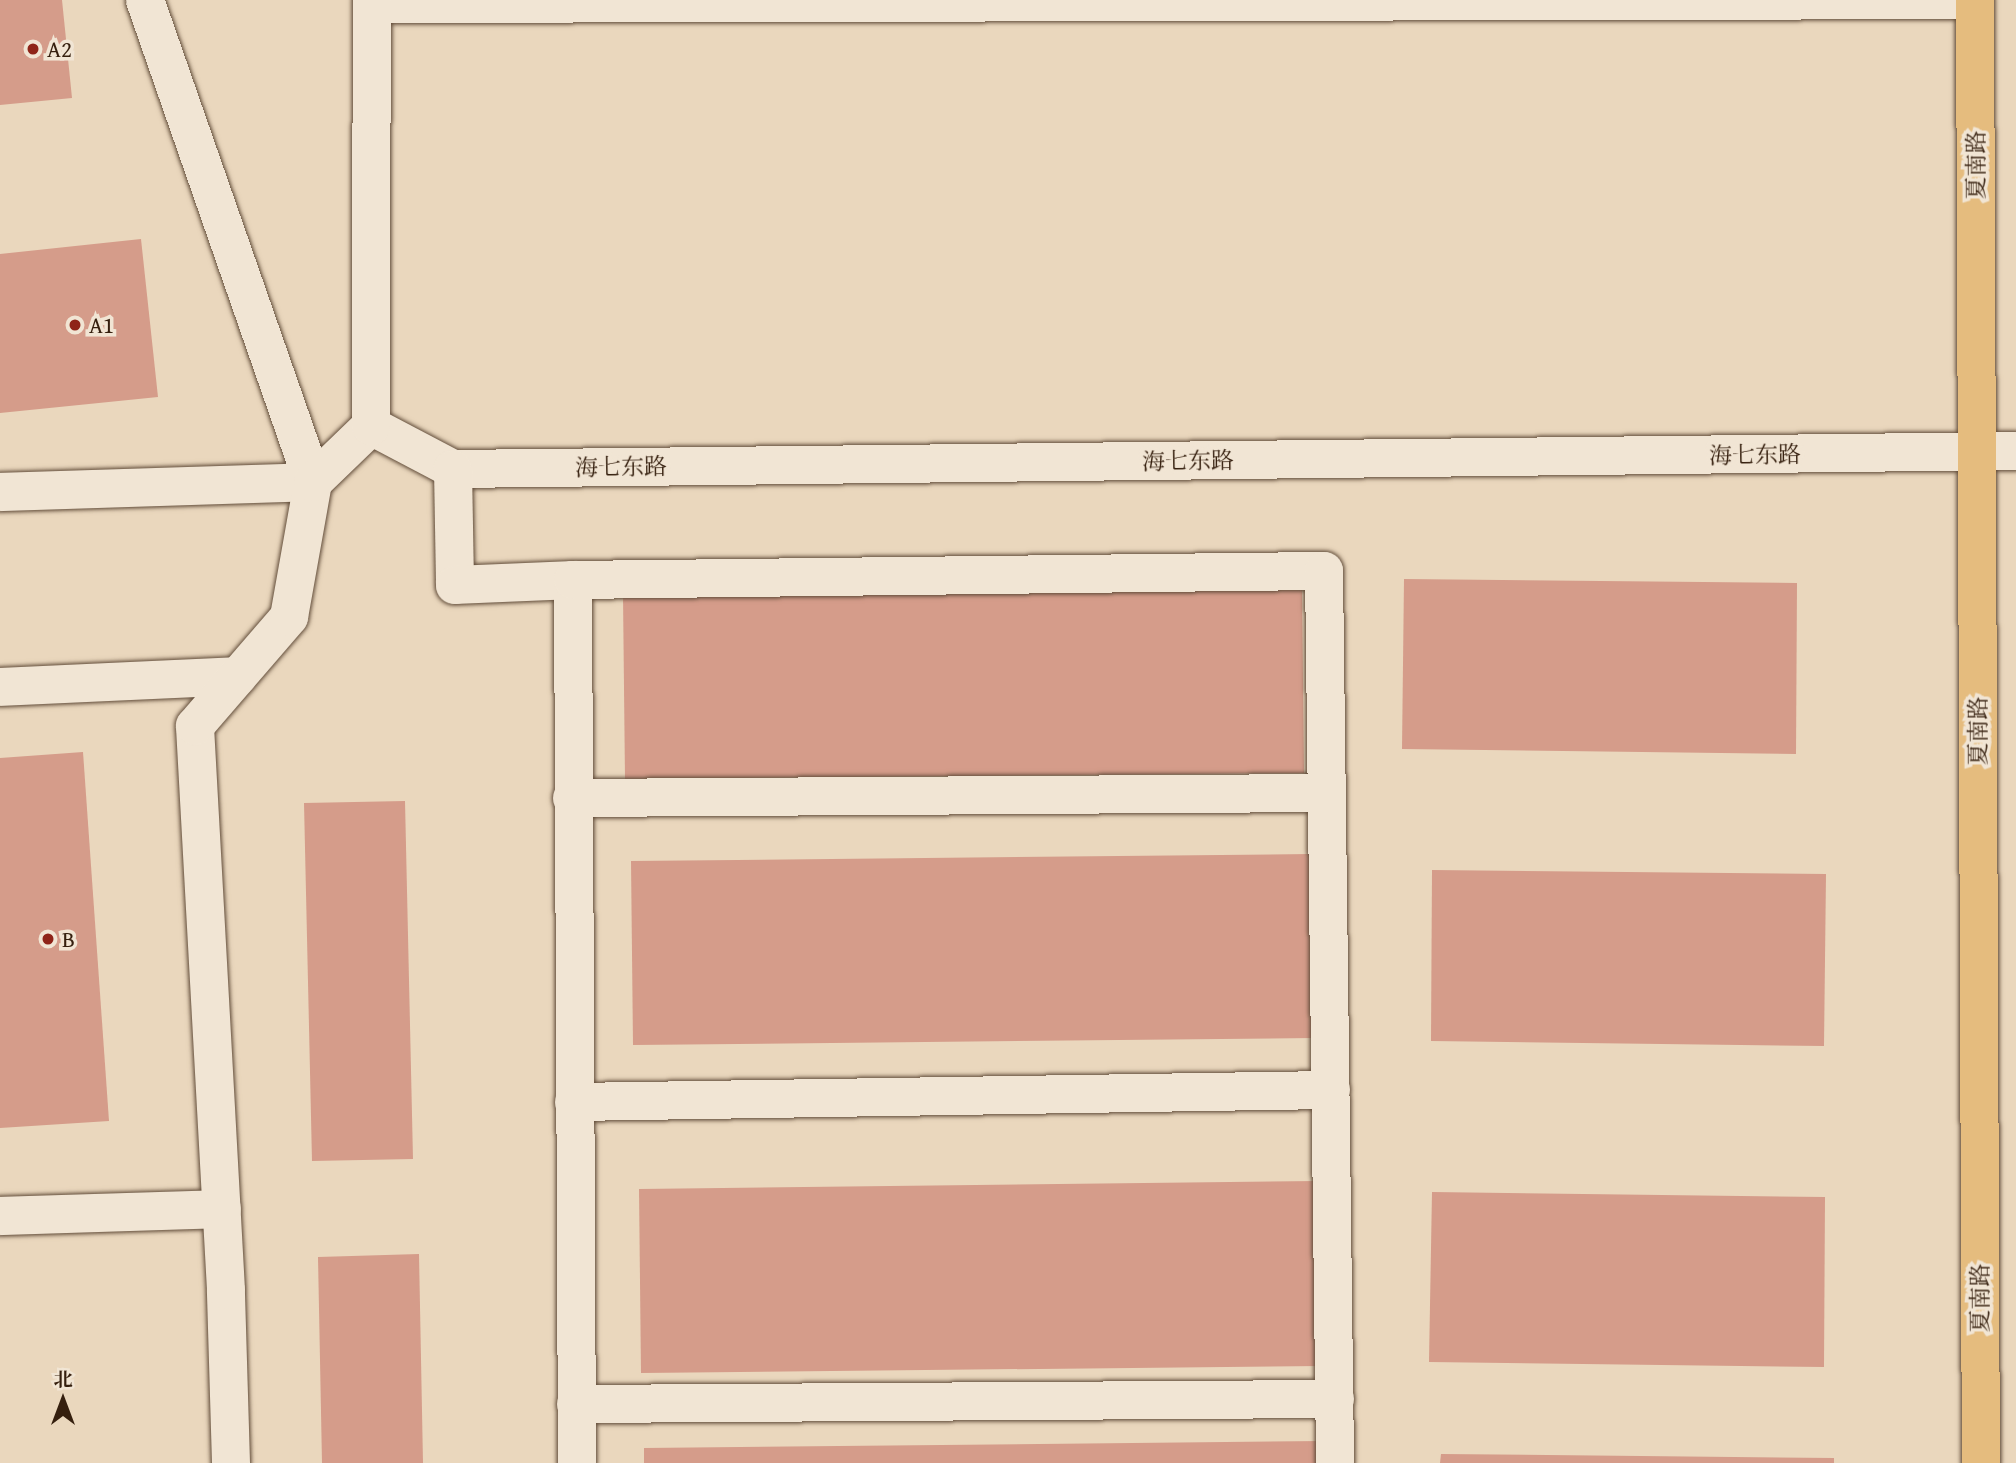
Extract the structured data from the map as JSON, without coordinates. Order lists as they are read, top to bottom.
{
  "streets": {
    "main road": ["夏南路"],
    "street": ["海七东路"]
  },
  "crossings": [
    ["夏南路", "海七东路"]
  ],
  "places": ["A2", "A1", "B"],
  "north": "top"
}
